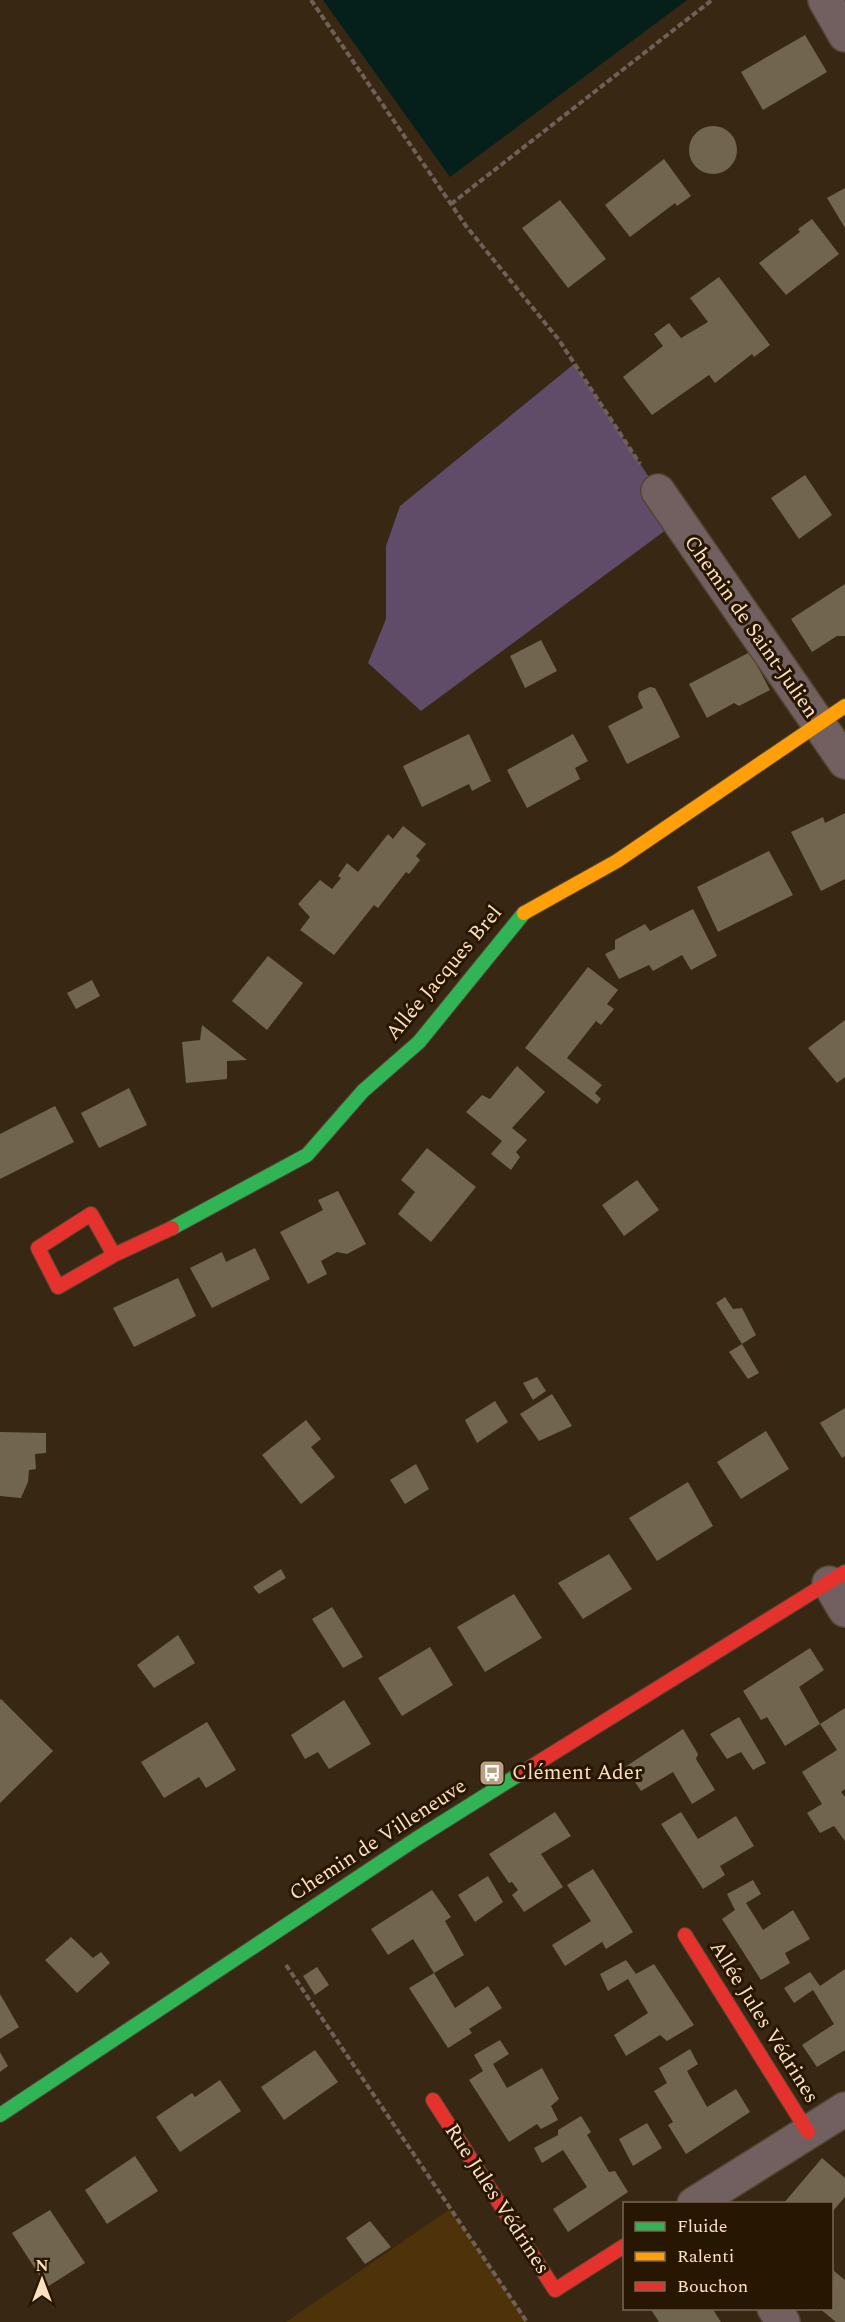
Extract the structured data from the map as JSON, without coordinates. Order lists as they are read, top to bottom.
{
  "streets": {
    "street": [
      "Chemin de Saint-Julien",
      "Allée Jacques Brel",
      "Chemin de Villeneuve",
      "Allée Jules Védrines",
      "Rue Jules Védrines"
    ]
  },
  "crossings": [
    ["Chemin de Saint-Julien", "Allée Jacques Brel"]
  ],
  "places": {
    "bus stop": ["Clément Ader"]
  },
  "legend": ["Fluide", "Ralenti", "Bouchon"],
  "north": "top"
}
